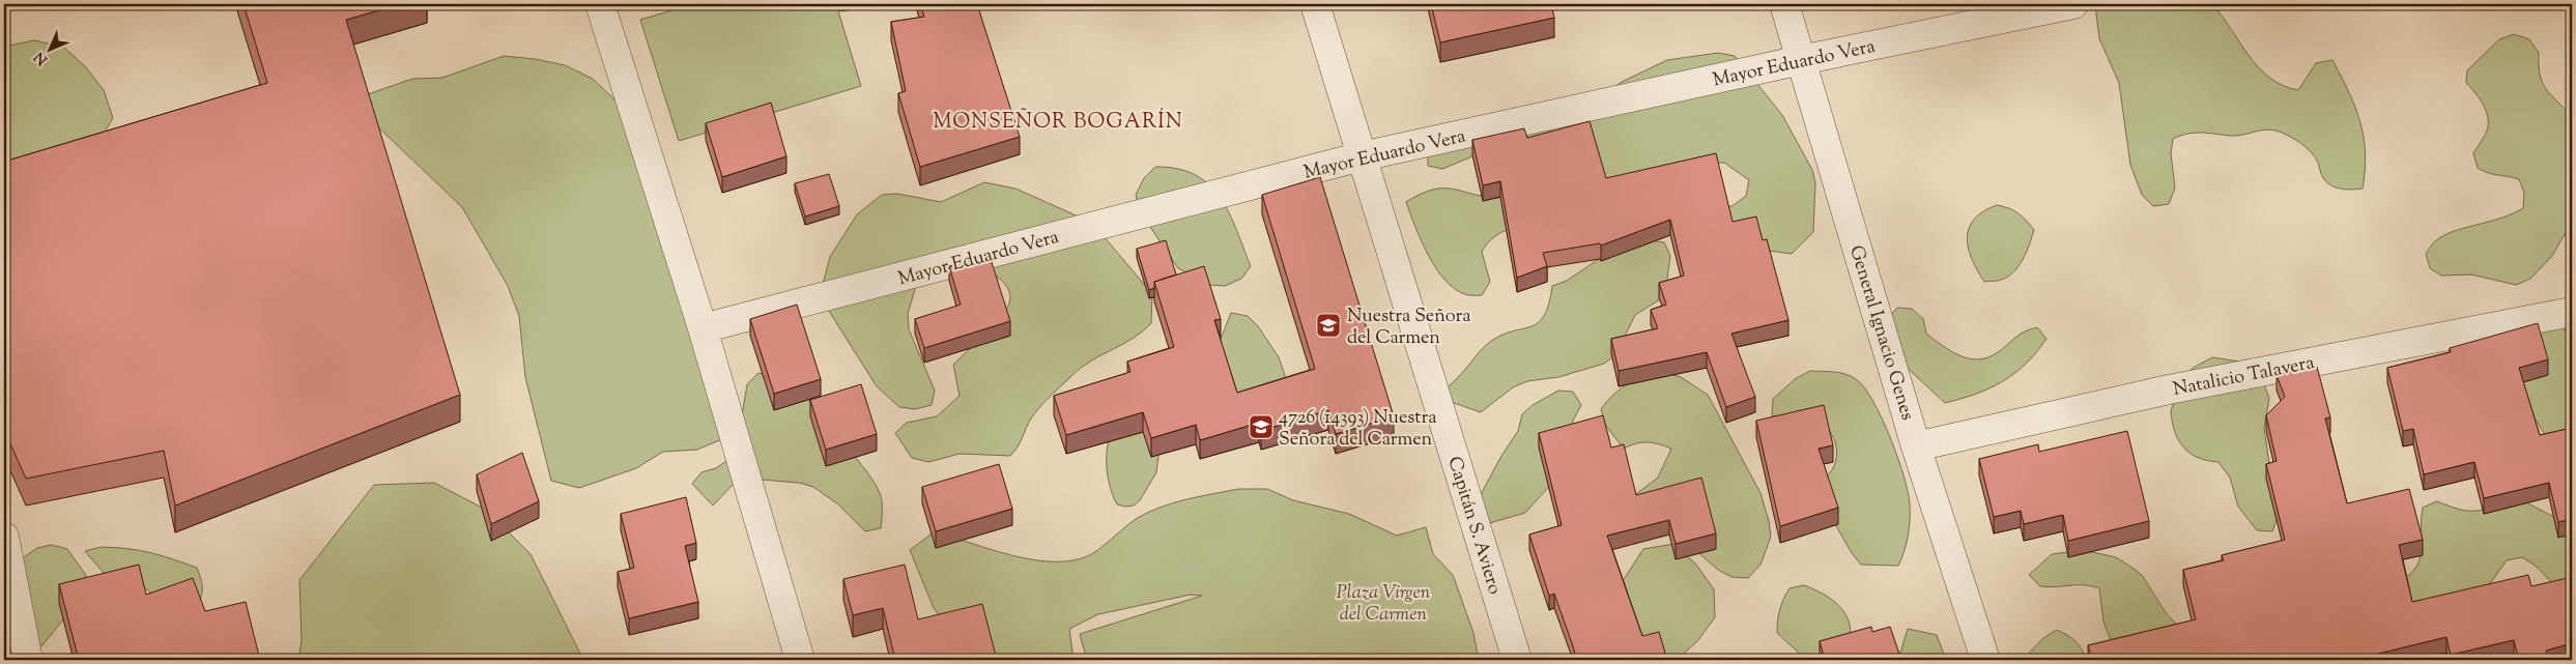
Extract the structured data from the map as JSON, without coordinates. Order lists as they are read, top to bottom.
{
  "streets": {
    "street": [
      "Mayor Eduardo Vera",
      "General Ignacio Genes",
      "Natalicio Talavera",
      "Capitán S. Aviero"
    ]
  },
  "crossings": [
    ["Mayor Eduardo Vera", "General Ignacio Genes"],
    ["Mayor Eduardo Vera", "Capitán S. Aviero"],
    ["General Ignacio Genes", "Natalicio Talavera"]
  ],
  "districts": ["MONSEÑOR BOGARÍN"],
  "parks": ["Plaza Virgen del Carmen"],
  "places": {
    "school or university": ["Nuestra Señora del Carmen", "4726 (14393) Nuestra Señora del Carmen"]
  },
  "north": "bottom left"
}
